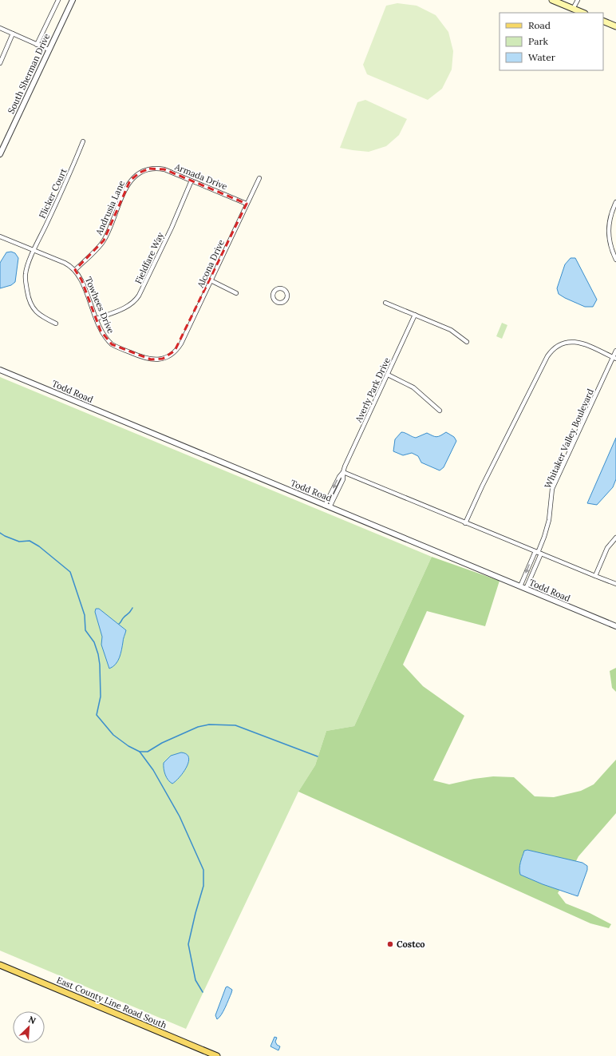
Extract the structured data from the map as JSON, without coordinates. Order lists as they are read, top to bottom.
{
  "streets": {
    "main road": ["East County Line Road South"],
    "street": [
      "South Sherman Drive",
      "Armada Drive",
      "Flicker Court",
      "Andrusia Lane",
      "Fieldfare Way",
      "Alcona Drive",
      "Towhees Drive",
      "Averly Park Drive",
      "Todd Road",
      "Whitaker Valley Boulevard"
    ]
  },
  "crossings": [
    ["Armada Drive", "Andrusia Lane"],
    ["Armada Drive", "Fieldfare Way"],
    ["Armada Drive", "Alcona Drive"],
    ["Flicker Court", "Towhees Drive"],
    ["Andrusia Lane", "Towhees Drive"],
    ["Fieldfare Way", "Towhees Drive"],
    ["Alcona Drive", "Towhees Drive"],
    ["Averly Park Drive", "Todd Road"],
    ["Todd Road", "Whitaker Valley Boulevard"]
  ],
  "places": ["Costco"],
  "legend": ["Road", "Park", "Water"],
  "north": "top right"
}
